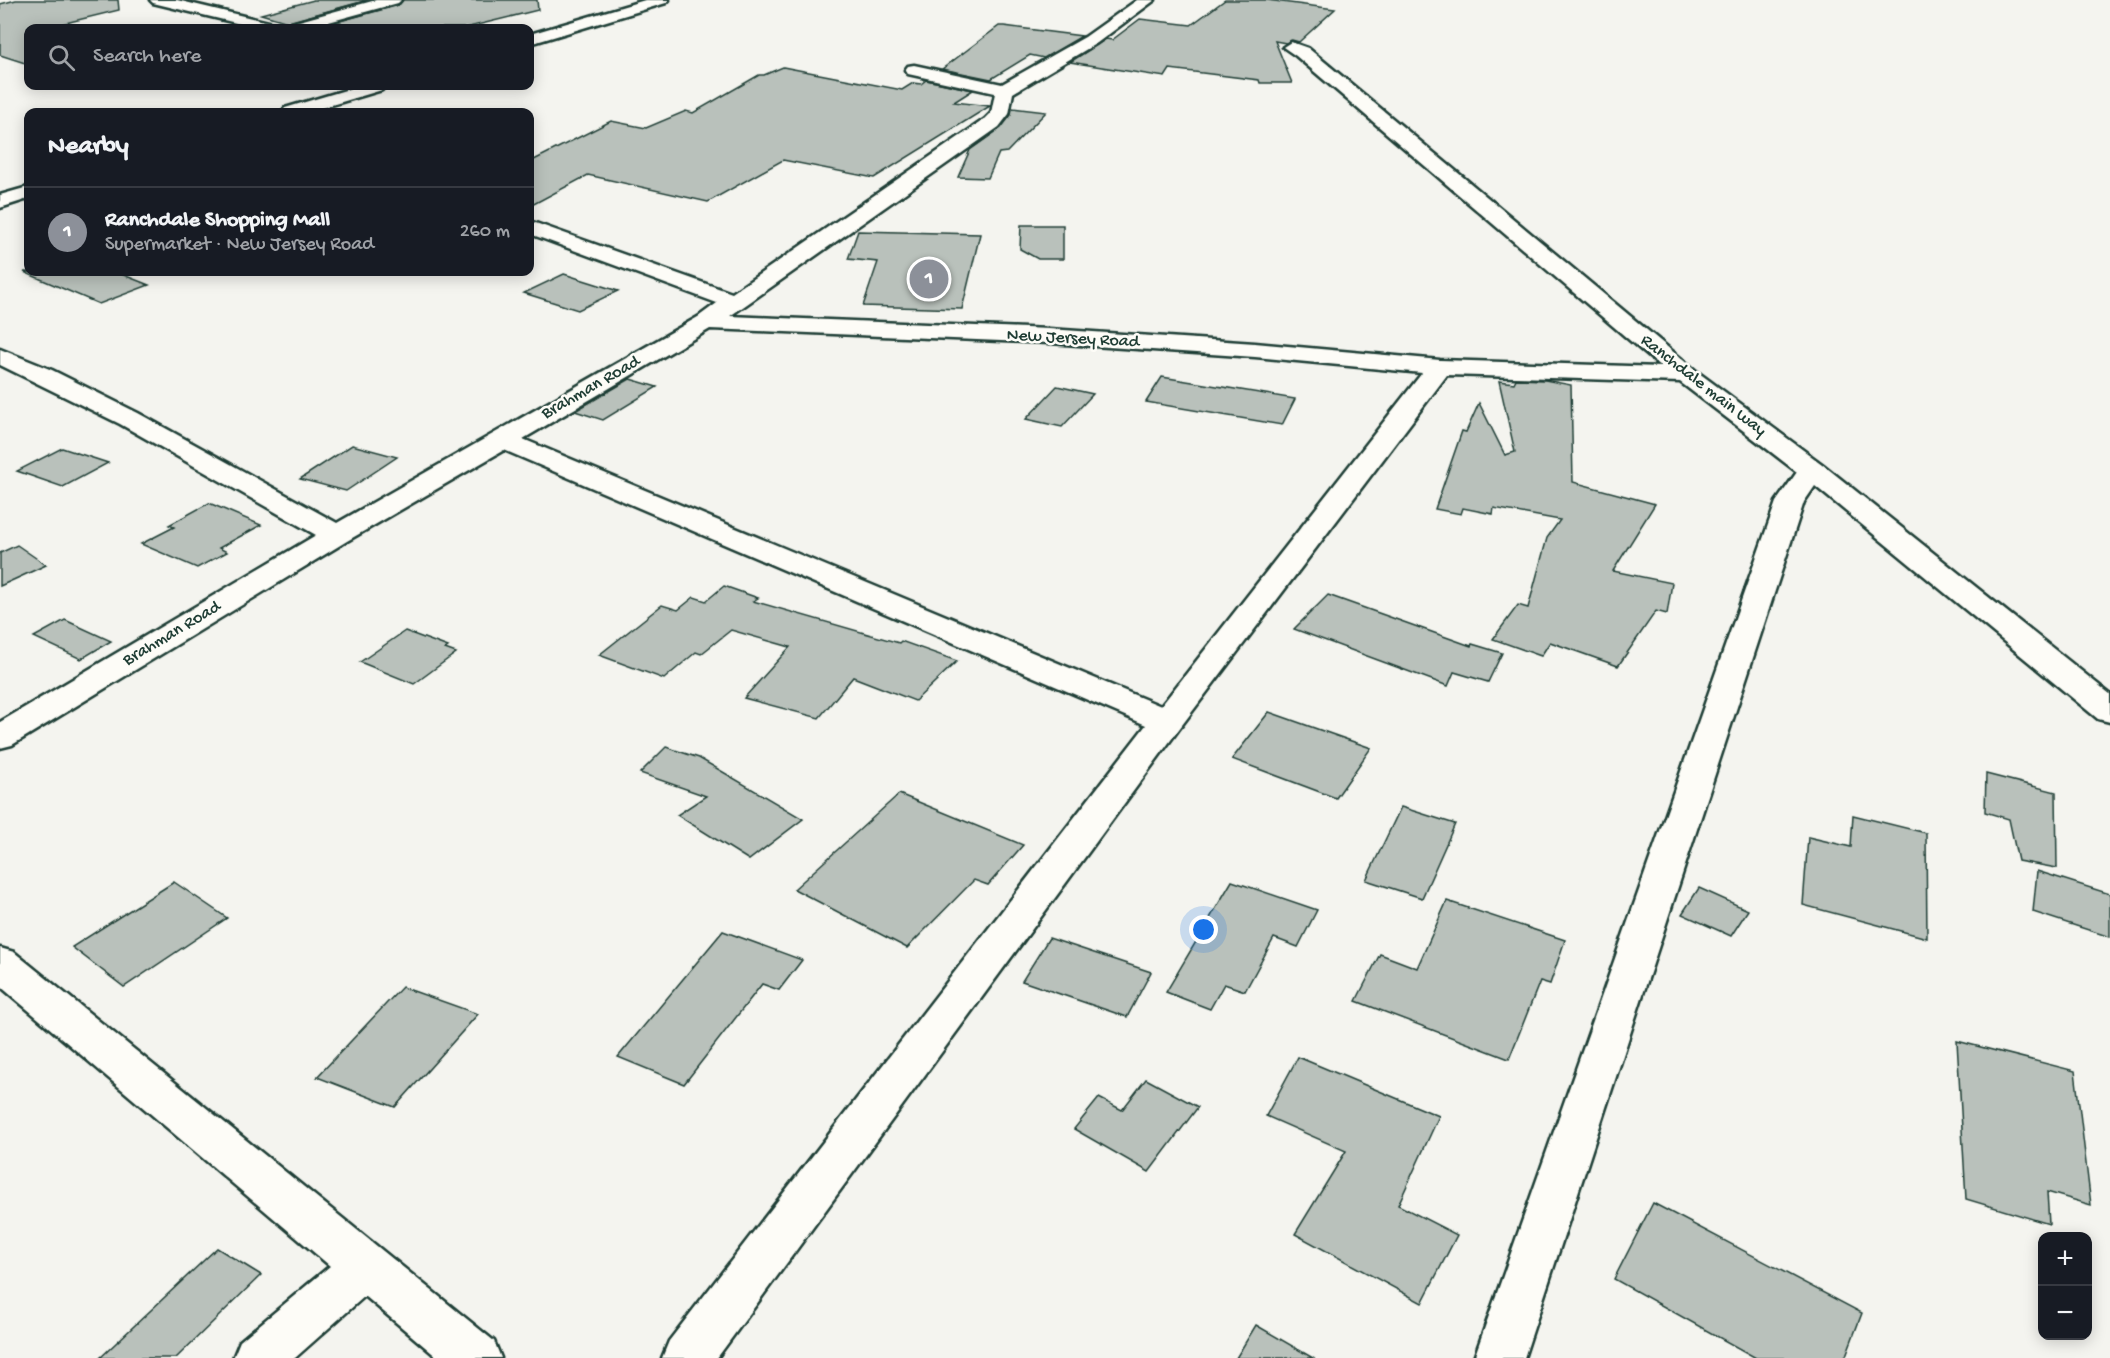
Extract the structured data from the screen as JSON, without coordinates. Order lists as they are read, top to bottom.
{
  "streets": {
    "street": ["New Jersey Road", "Ranchdale main way", "Brahman Road"]
  },
  "crossings": [
    ["New Jersey Road", "Ranchdale main way"],
    ["New Jersey Road", "Brahman Road"]
  ],
  "page": {
    "search": "Search here",
    "heading": "Nearby",
    "list": [
      {
        "mark": "1",
        "name": "Ranchdale Shopping Mall",
        "note": "Supermarket · New Jersey Road",
        "value": "260 m"
      }
    ],
    "pins": "1",
    "map_buttons": ["+", "−"]
  }
}
